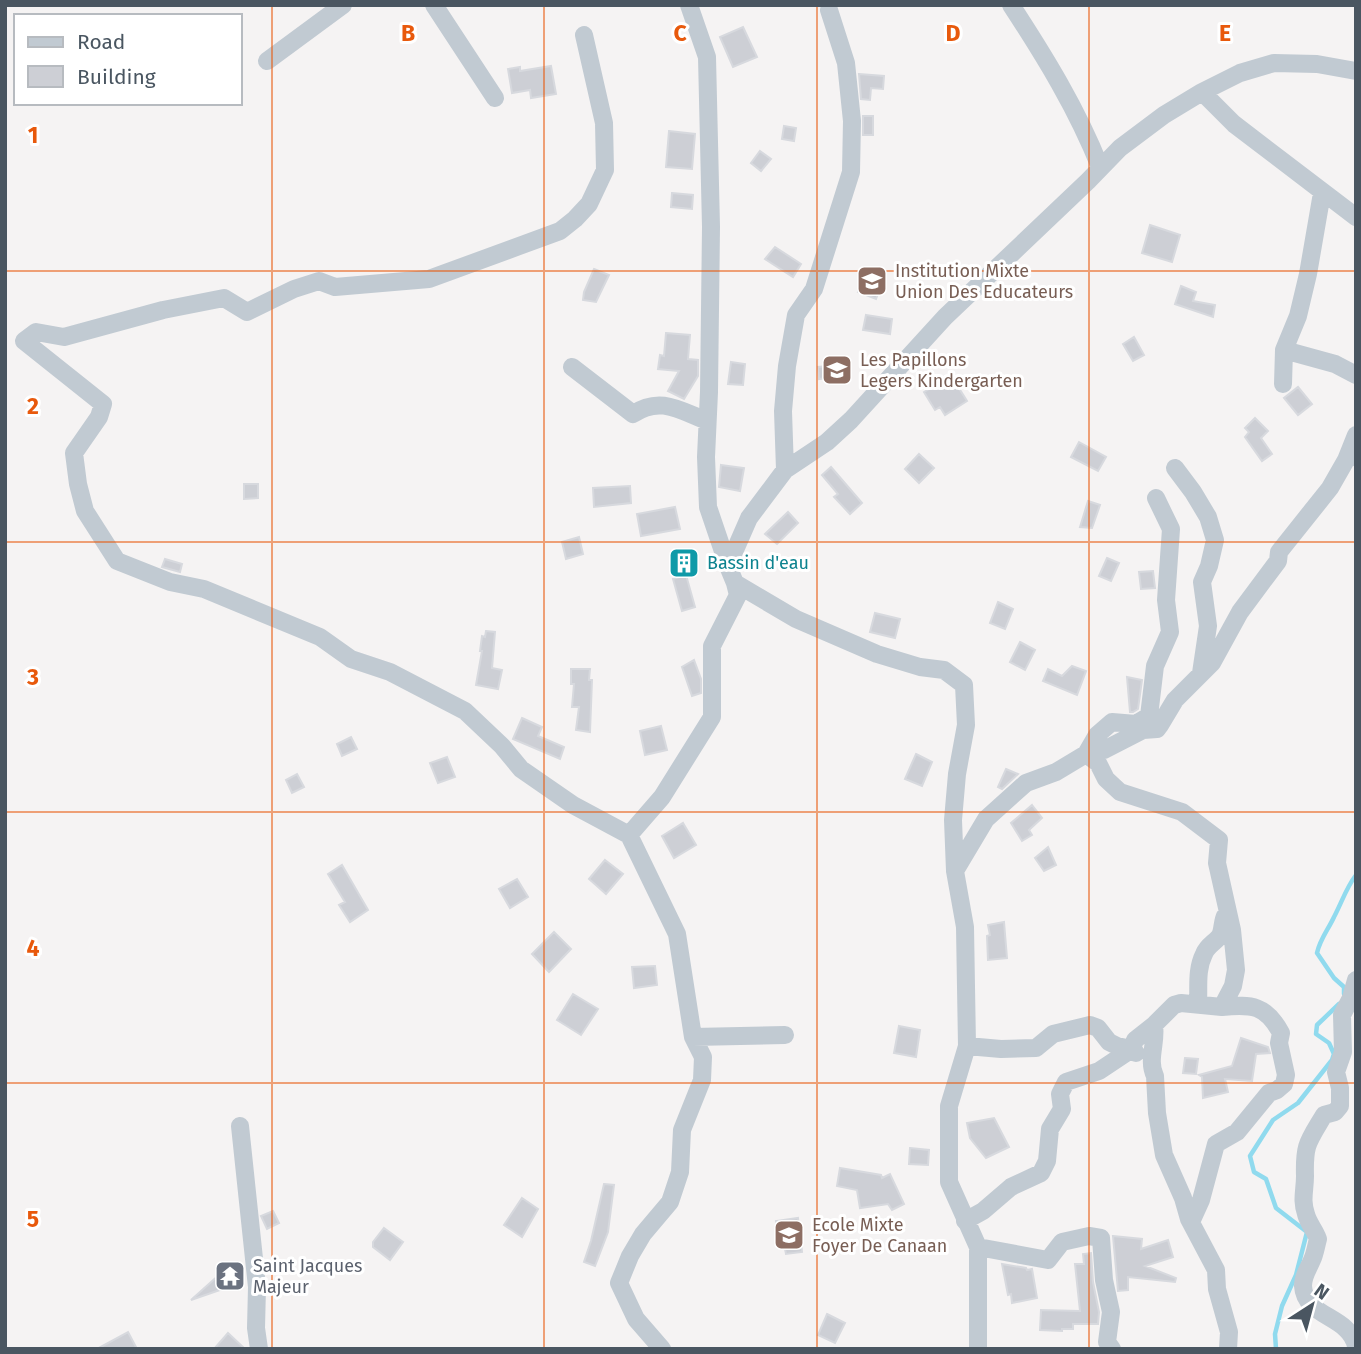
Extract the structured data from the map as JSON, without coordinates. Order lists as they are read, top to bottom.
{
  "places": {
    "school or university": ["Institution Mixte Union Des Educateurs", "Les Papillons Legers Kindergarten", "Ecole Mixte Foyer De Canaan"],
    "building": ["Bassin d'eau"],
    "temple": ["Saint Jacques Majeur"]
  },
  "legend": ["Road", "Building"],
  "north": "top right",
  "grid": {
    "columns": [
      "B",
      "C",
      "D",
      "E"
    ],
    "rows": [
      "1",
      "2",
      "3",
      "4",
      "5"
    ]
  }
}
